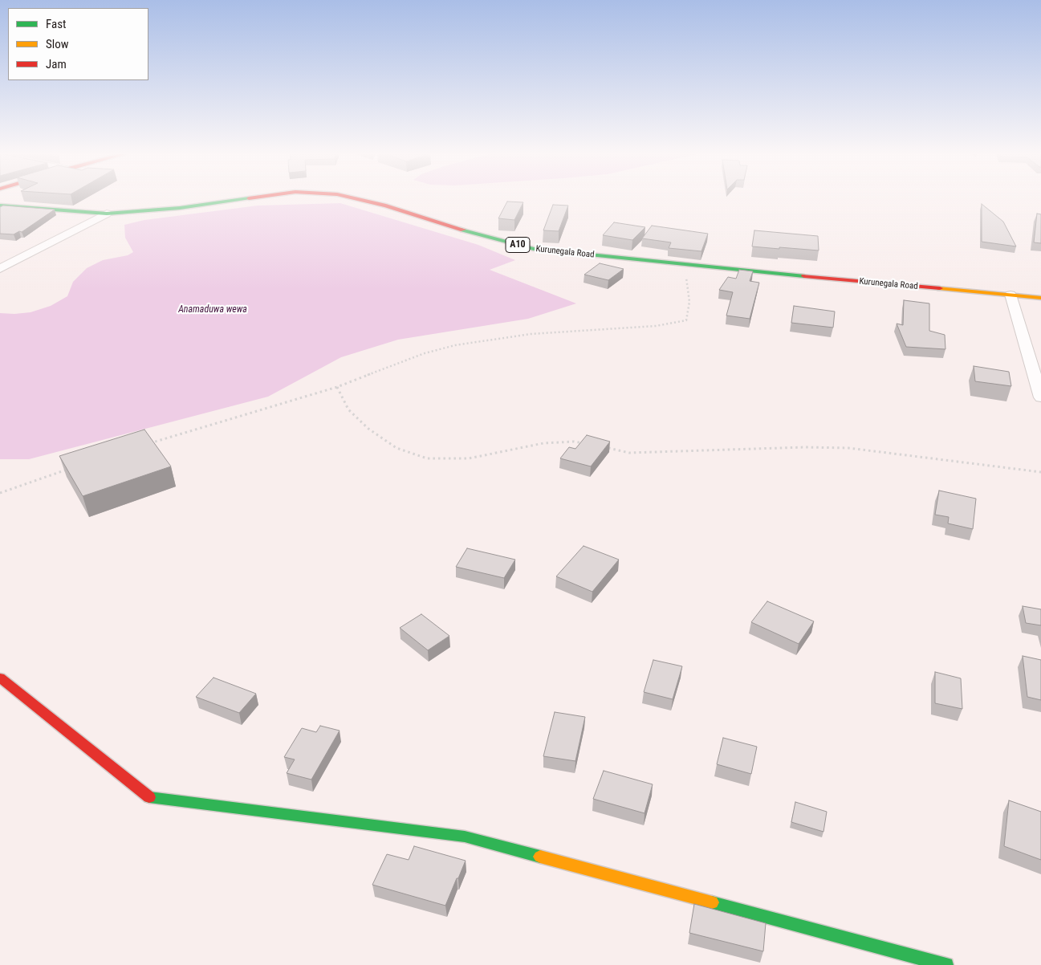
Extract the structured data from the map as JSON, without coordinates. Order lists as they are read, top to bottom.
{
  "streets": {
    "main road": ["A10", "Kurunegala Road"]
  },
  "water": ["Anamaduwa wewa"],
  "legend": ["Fast", "Slow", "Jam"]
}
